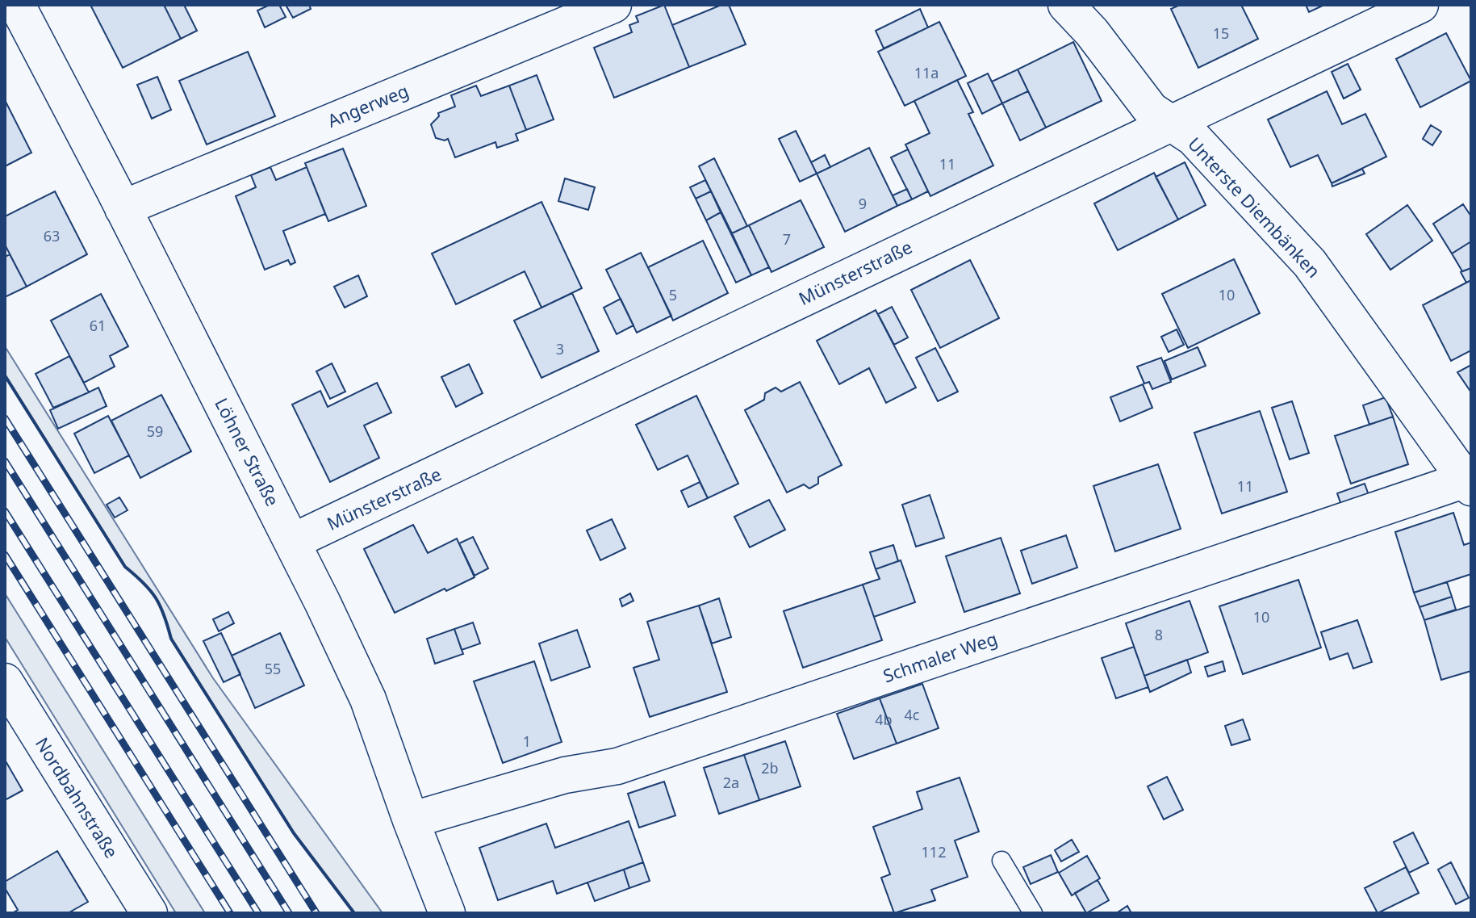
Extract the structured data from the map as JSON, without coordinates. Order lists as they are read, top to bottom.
{
  "streets": {
    "street": [
      "Angerweg",
      "Unterste Diembänken",
      "Münsterstraße",
      "Löhner Straße",
      "Schmaler Weg",
      "Nordbahnstraße"
    ]
  },
  "crossings": [
    ["Angerweg", "Löhner Straße"],
    ["Unterste Diembänken", "Münsterstraße"],
    ["Unterste Diembänken", "Schmaler Weg"],
    ["Münsterstraße", "Löhner Straße"],
    ["Löhner Straße", "Schmaler Weg"]
  ],
  "house_numbers": [
    "15",
    "11a",
    "11",
    "9",
    "63",
    "7",
    "5",
    "10",
    "61",
    "3",
    "59",
    "11",
    "10",
    "8",
    "55",
    "4c",
    "4b",
    "1",
    "2b",
    "2a",
    "112"
  ]
}
